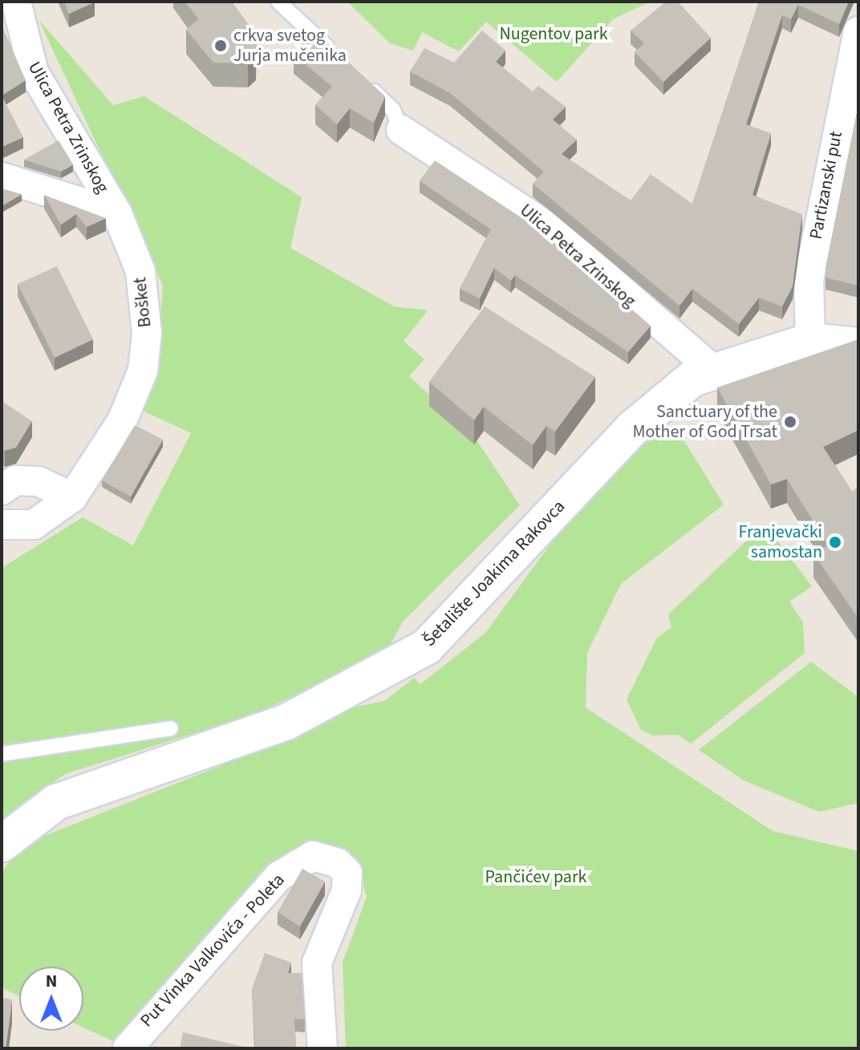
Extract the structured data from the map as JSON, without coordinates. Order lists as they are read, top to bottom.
{
  "streets": {
    "street": [
      "Ulica Petra Zrinskog",
      "Partizanski put",
      "Bošket",
      "Šetalište Joakima Rakovca",
      "Put Vinka Valkovića - Poleta"
    ]
  },
  "crossings": [
    ["Ulica Petra Zrinskog", "Bošket"],
    ["Ulica Petra Zrinskog", "Šetalište Joakima Rakovca"],
    ["Partizanski put", "Šetalište Joakima Rakovca"]
  ],
  "parks": ["Nugentov park", "Pančićev park"],
  "places": ["crkva svetog Jurja mučenika", "Sanctuary of the Mother of God Trsat", "Franjevački samostan"],
  "north": "top"
}
